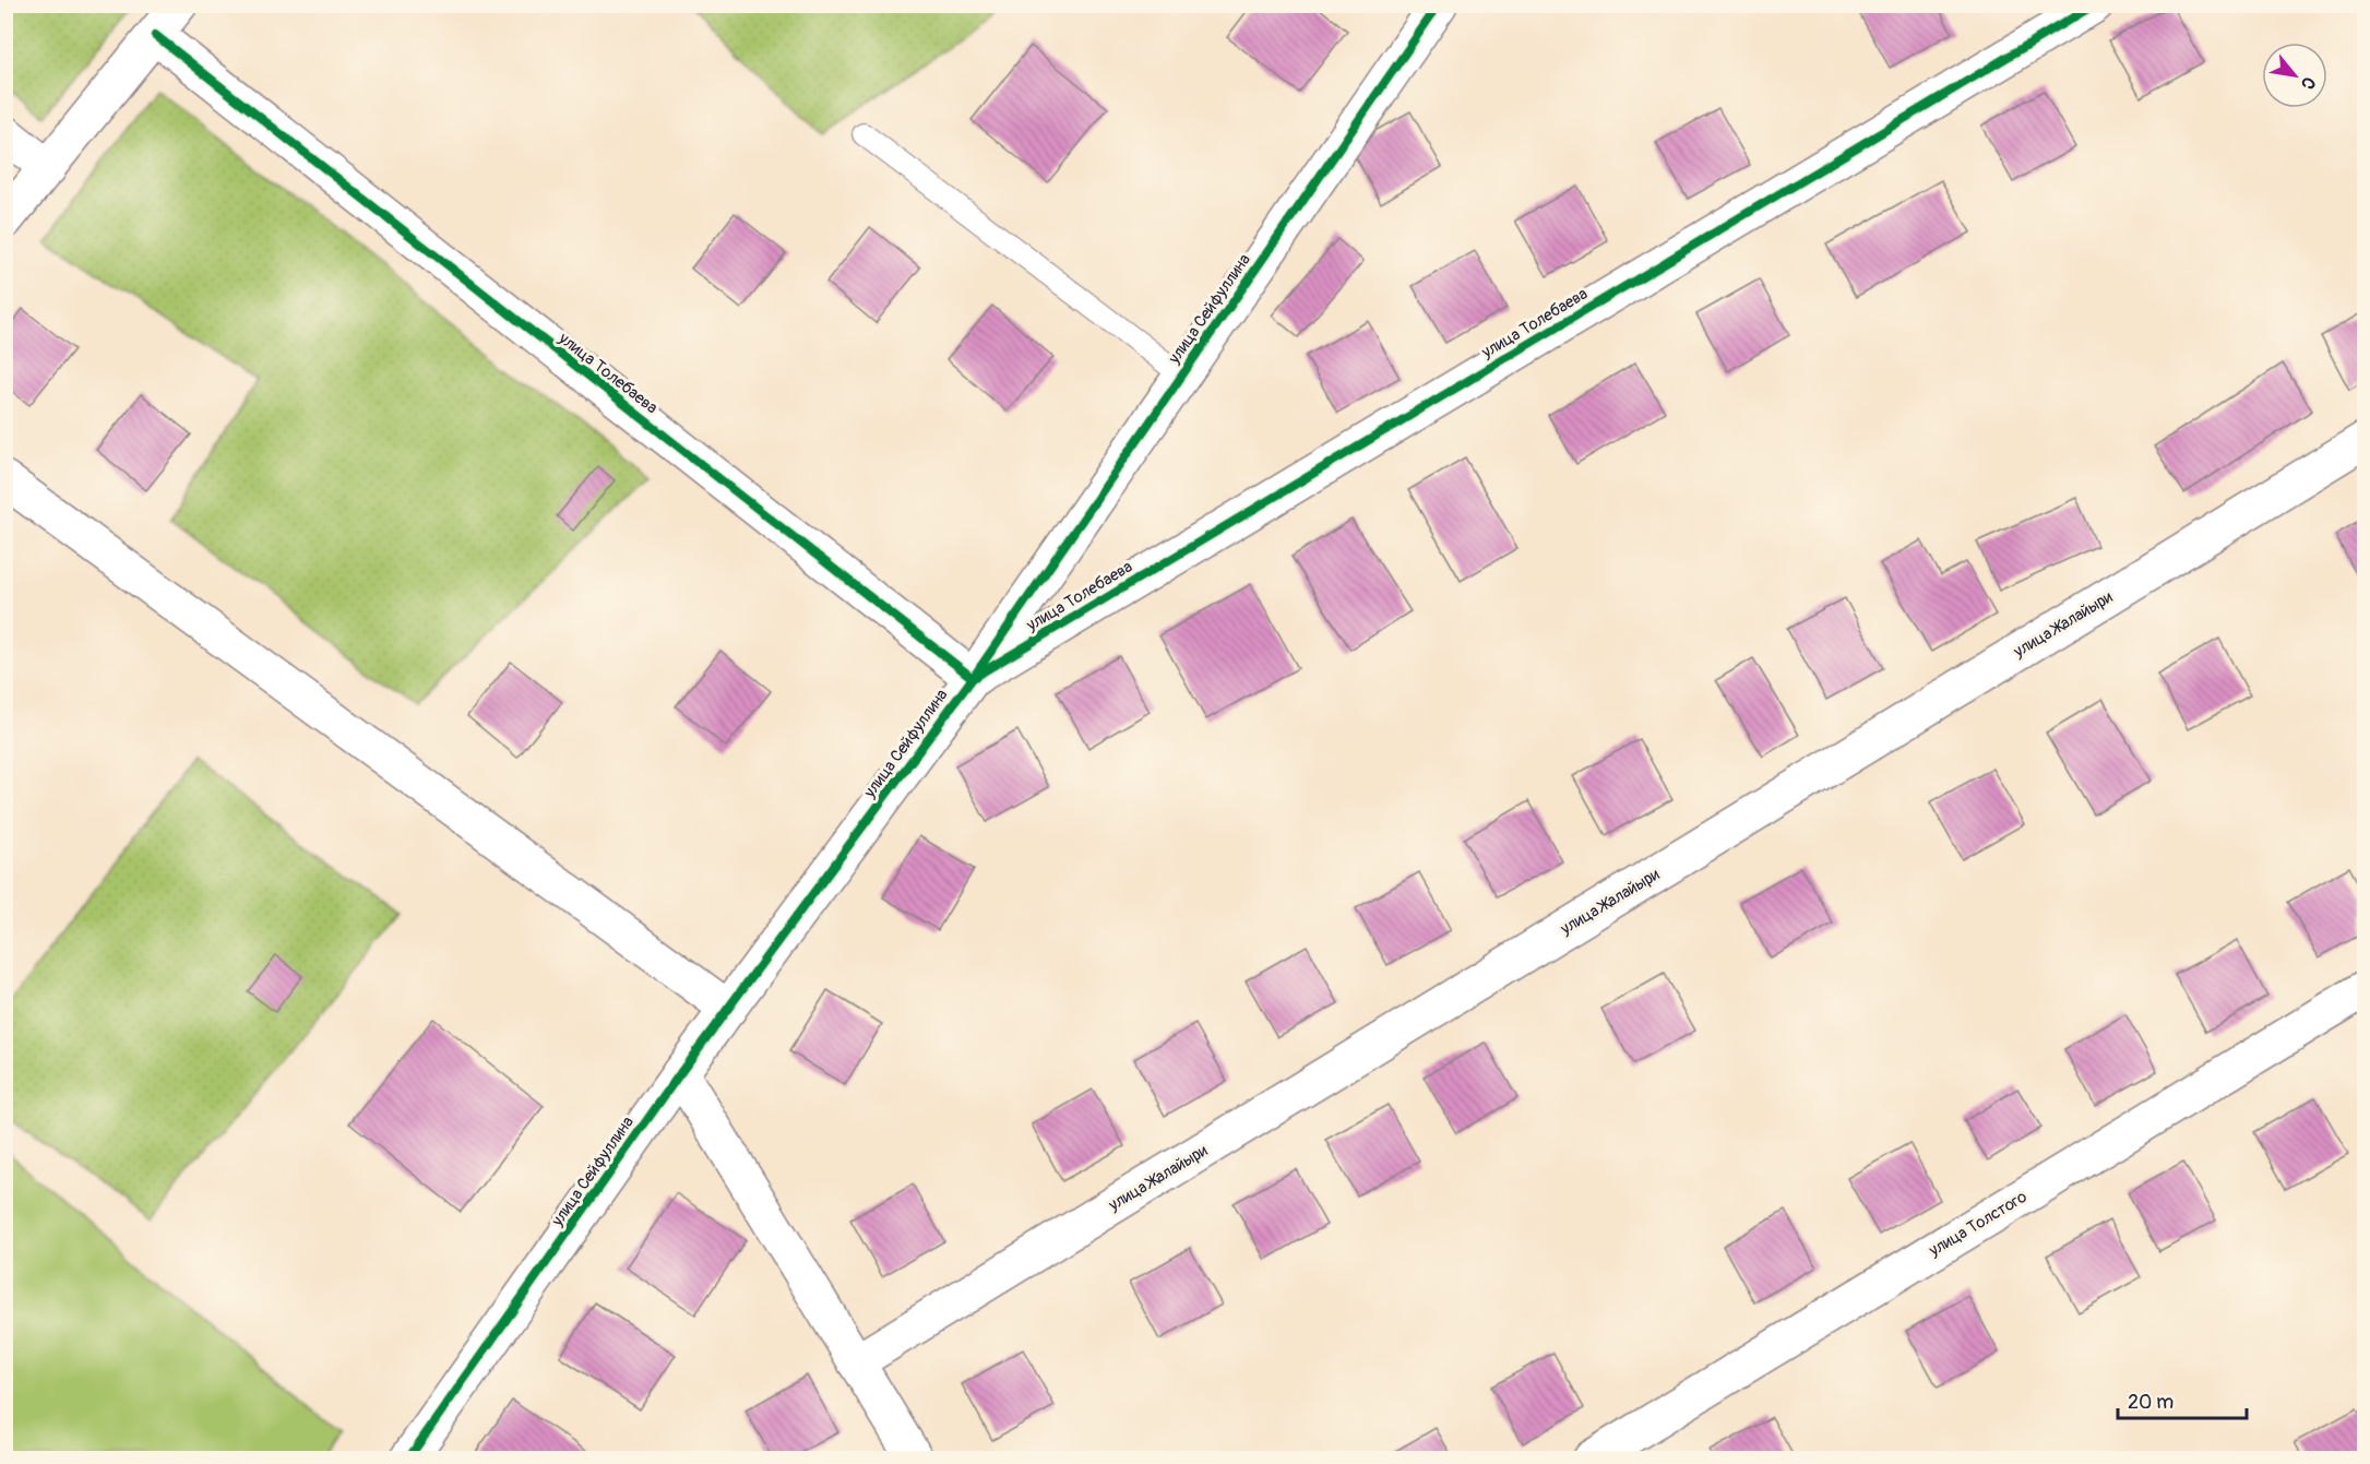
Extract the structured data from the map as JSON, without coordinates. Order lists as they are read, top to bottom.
{
  "streets": {
    "street": [
      "улица Сейфуллина",
      "улица Толебаева",
      "улица Жалайыри",
      "улица Толстого"
    ]
  },
  "crossings": [
    ["улица Сейфуллина", "улица Толебаева"]
  ],
  "scale_bar": "20 m",
  "north": "bottom right"
}
